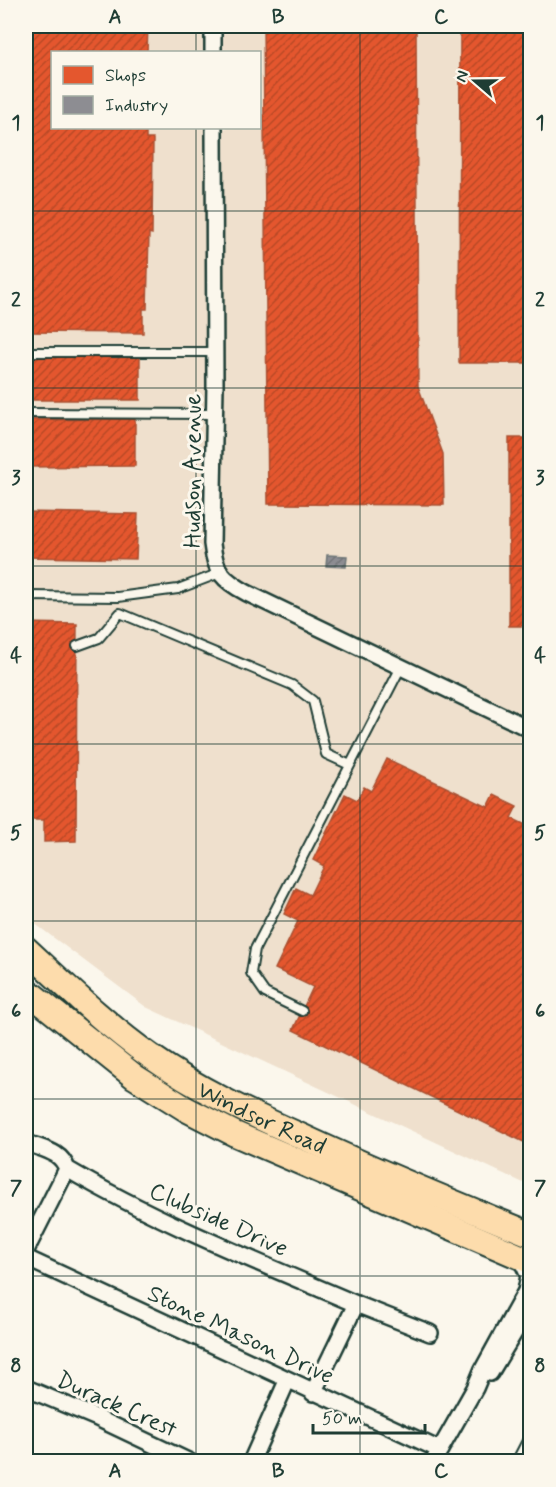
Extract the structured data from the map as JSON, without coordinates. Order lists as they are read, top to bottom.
{
  "streets": {
    "main road": ["Windsor Road"],
    "street": [
      "Hudson Avenue",
      "Clubside Drive",
      "Stone Mason Drive",
      "Durack Crest"
    ]
  },
  "crossings": [
    ["Windsor Road", "Stone Mason Drive"]
  ],
  "legend": ["Shops", "Industry"],
  "scale_bar": "50 m",
  "north": "left",
  "grid": {
    "columns": ["A", "B", "C"],
    "rows": [
      "1",
      "2",
      "3",
      "4",
      "5",
      "6",
      "7",
      "8"
    ]
  }
}
